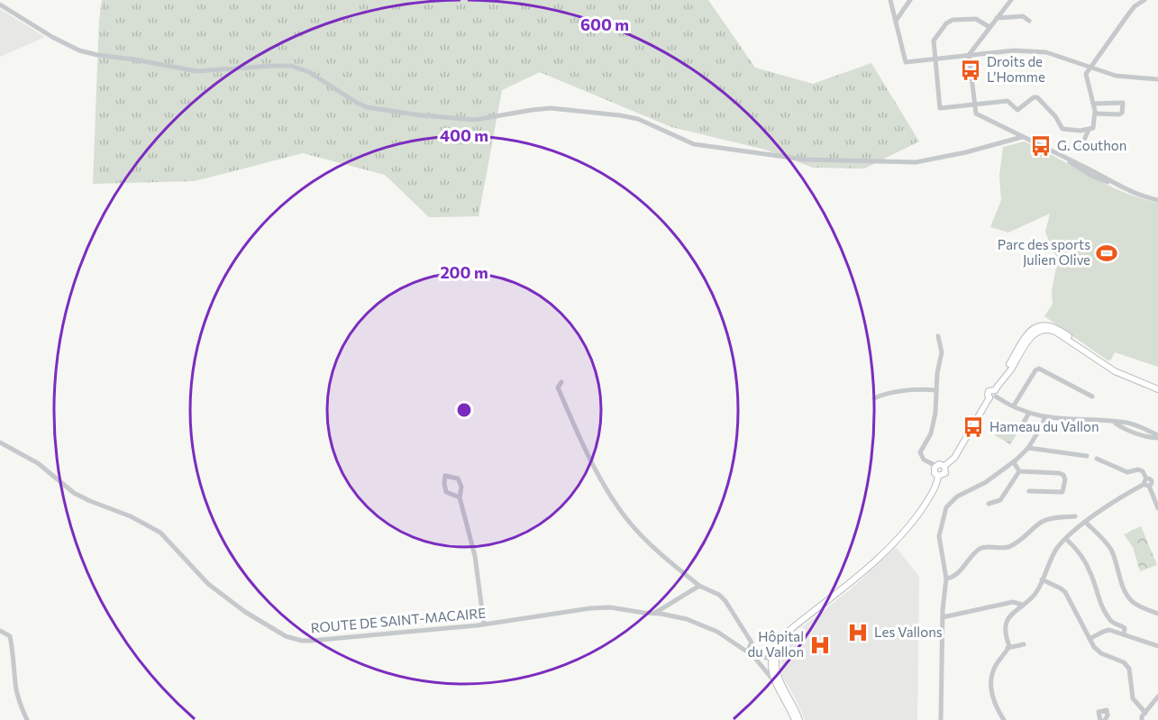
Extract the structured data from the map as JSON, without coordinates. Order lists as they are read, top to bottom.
{
  "streets": {
    "street": ["ROUTE DE SAINT-MACAIRE"]
  },
  "places": {
    "bus stop": ["Droits de L’Homme", "G. Couthon", "Hameau du Vallon"],
    "sports": ["Parc des sports Julien Olive"],
    "hospital": ["Les Vallons", "Hôpital du Vallon"]
  },
  "rings": ["600 m", "400 m", "200 m"]
}
